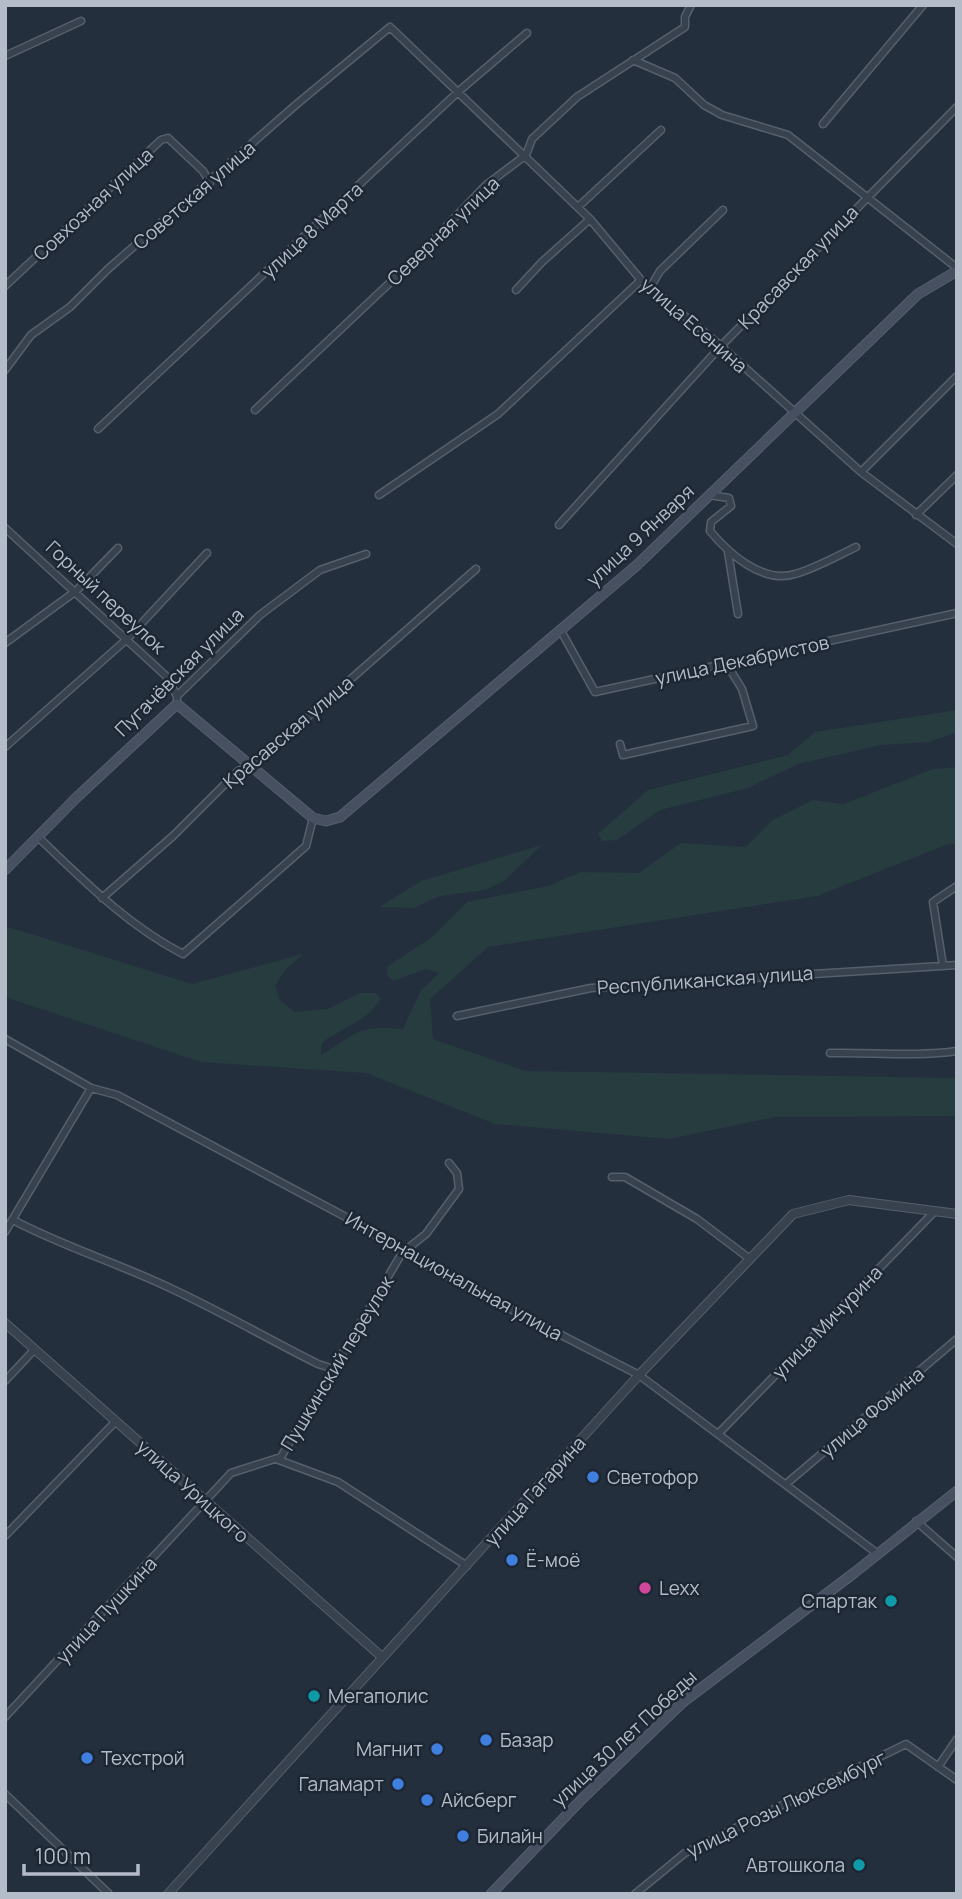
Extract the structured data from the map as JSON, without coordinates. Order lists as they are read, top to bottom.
{
  "streets": {
    "main road": [
      "улица 9 Января",
      "Горный переулок",
      "Пугачёвская улица",
      "улица 30 лет Победы"
    ],
    "street": [
      "Советская улица",
      "Совхозная улица",
      "улица 8 Марта",
      "Северная улица",
      "Красавская улица",
      "улица Есенина",
      "улица Декабристов",
      "Республиканская улица",
      "Интернациональная улица",
      "улица Мичурина",
      "Пушкинский переулок",
      "улица Фомина",
      "улица Урицкого",
      "улица Гагарина",
      "улица Пушкина",
      "улица Розы Люксембург"
    ]
  },
  "crossings": [
    ["Советская улица", "Совхозная улица"],
    ["Советская улица", "улица Есенина"],
    ["улица 8 Марта", "улица Есенина"],
    ["Северная улица", "улица Есенина"],
    ["Красавская улица", "улица Есенина"],
    ["Красавская улица", "Горный переулок"],
    ["улица Есенина", "улица 9 Января"],
    ["улица 9 Января", "Горный переулок"],
    ["улица 9 Января", "улица Декабристов"],
    ["Горный переулок", "Пугачёвская улица"],
    ["Интернациональная улица", "улица Мичурина"],
    ["Интернациональная улица", "Пушкинский переулок"],
    ["Интернациональная улица", "улица Фомина"],
    ["Интернациональная улица", "улица Гагарина"],
    ["Интернациональная улица", "улица 30 лет Победы"],
    ["улица Мичурина", "улица Гагарина"],
    ["Пушкинский переулок", "улица Урицкого"],
    ["Пушкинский переулок", "улица Пушкина"],
    ["улица Урицкого", "улица Гагарина"],
    ["улица Урицкого", "улица Пушкина"]
  ],
  "places": [
    "Светофор",
    "Ё-моё",
    "Lexx",
    "Спартак",
    "Мегаполис",
    "Базар",
    "Магнит",
    "Техстрой",
    "Галамарт",
    "Айсберг",
    "Билайн",
    "Автошкола"
  ],
  "scale_bar": "100 m"
}
